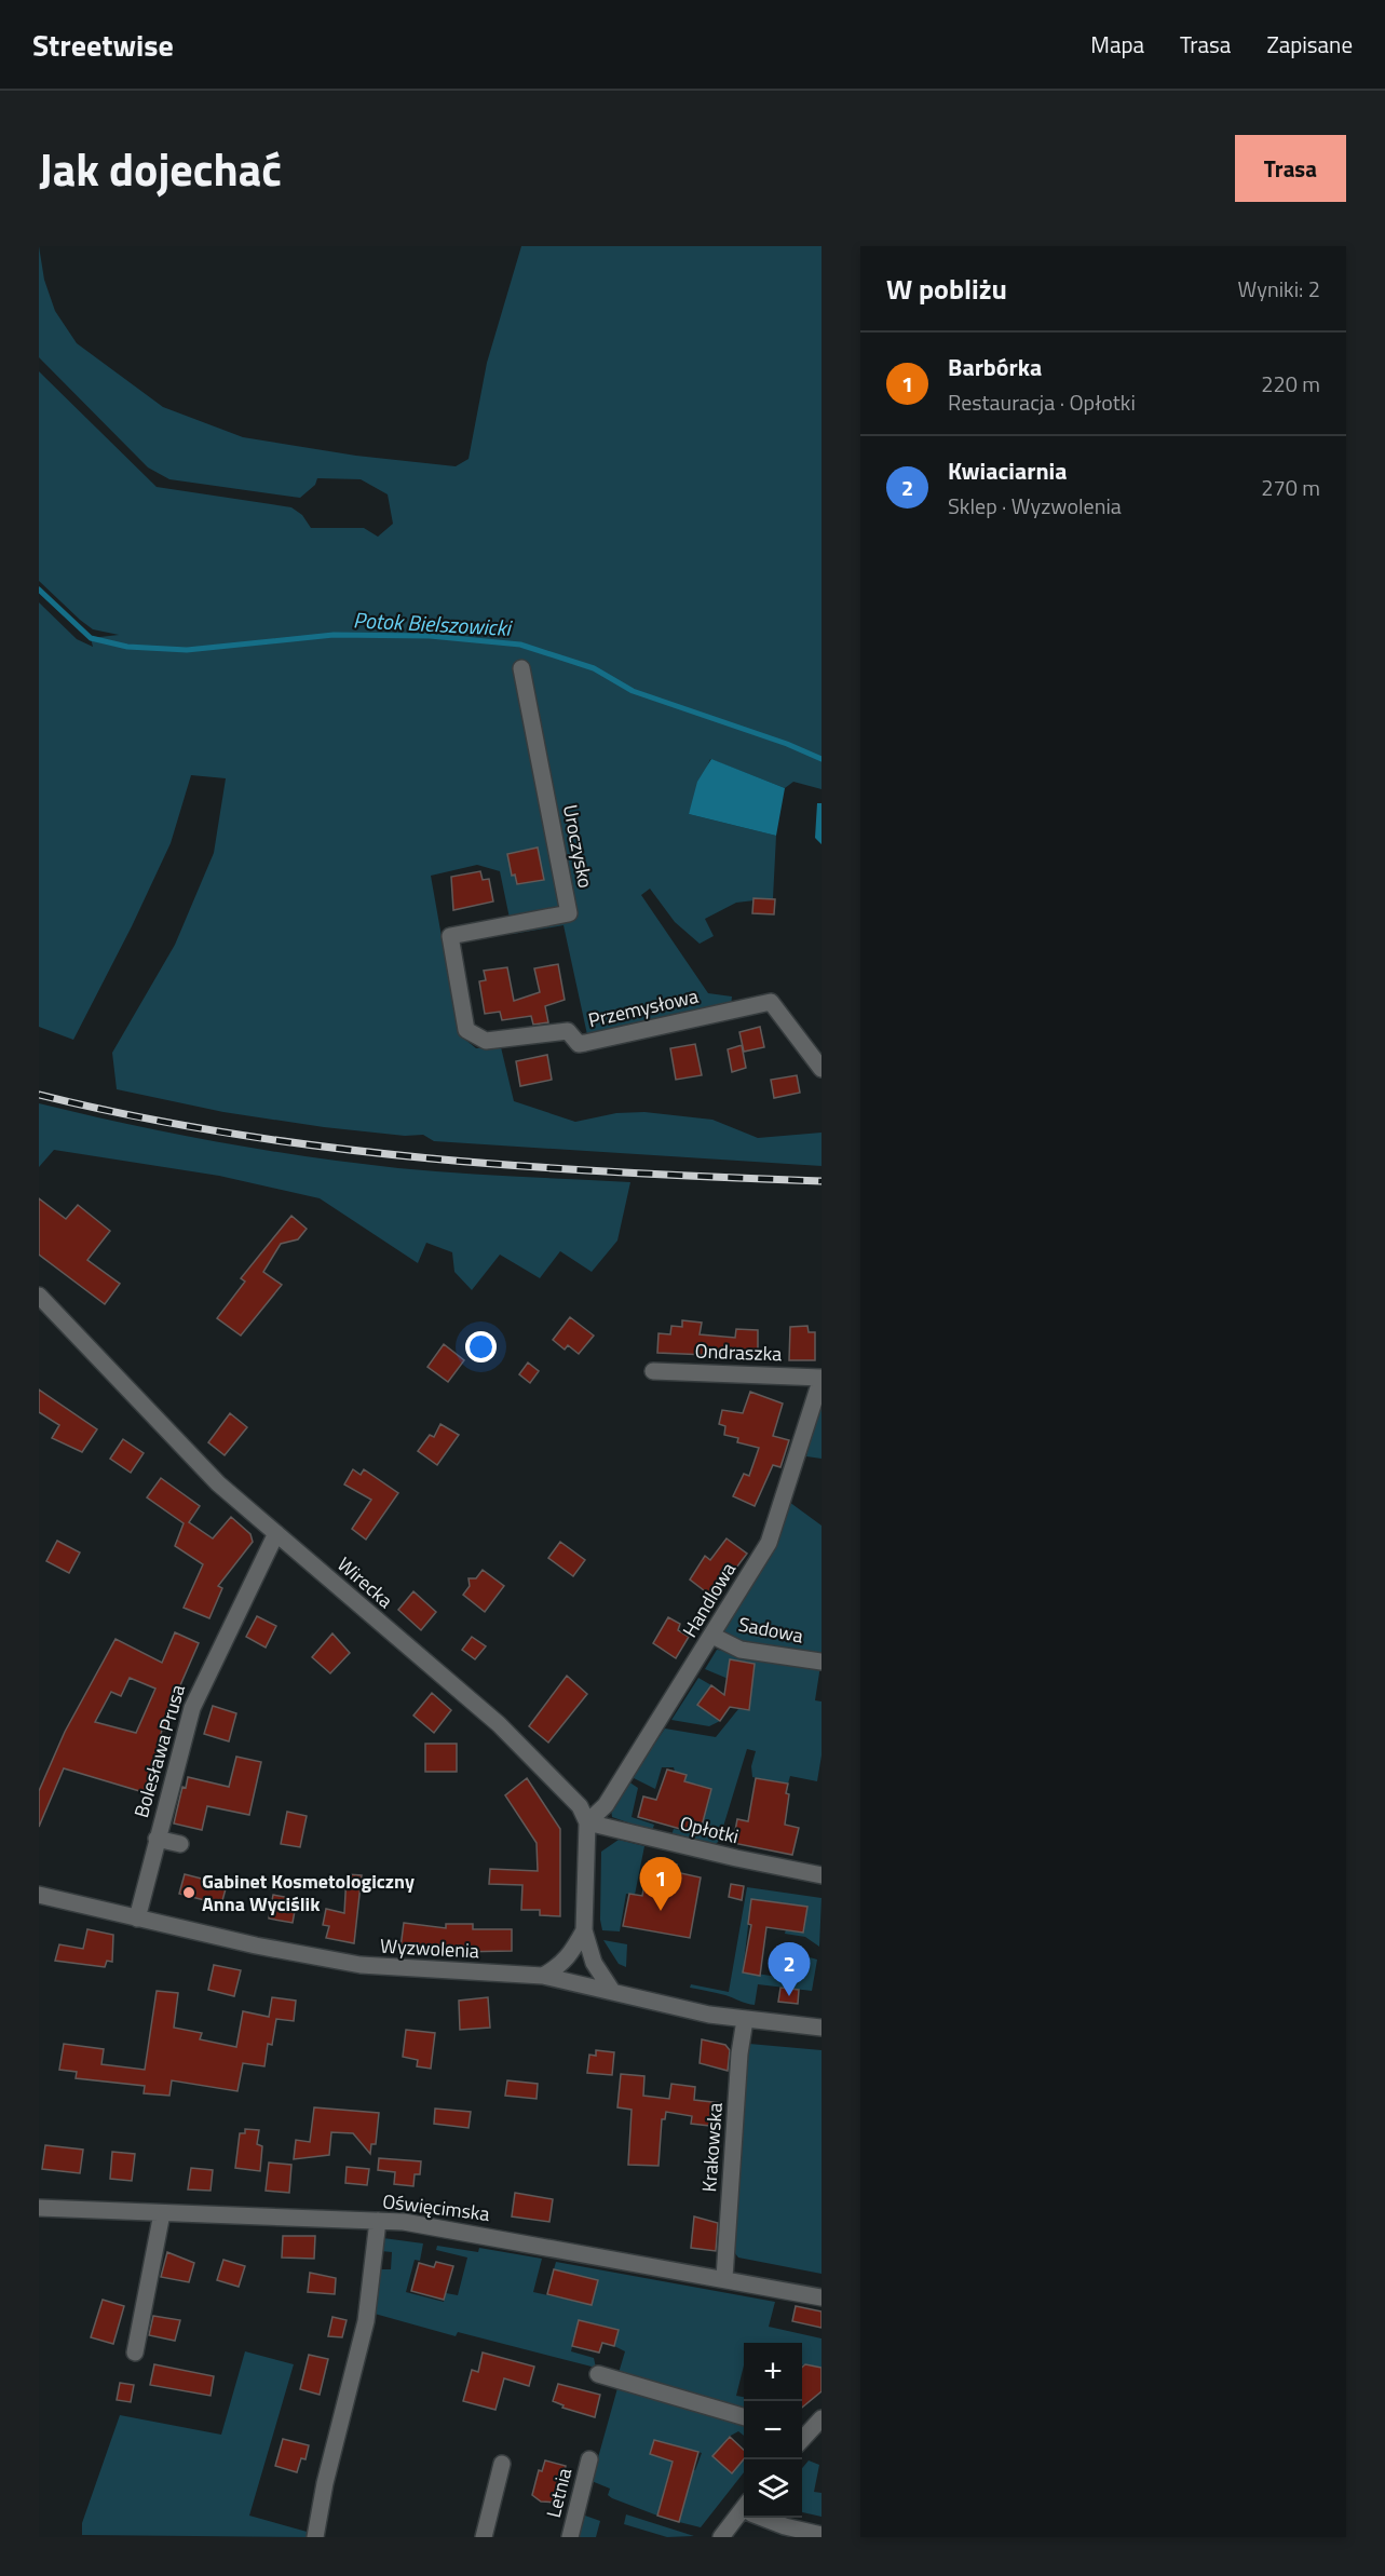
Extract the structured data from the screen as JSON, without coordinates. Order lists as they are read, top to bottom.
{
  "streets": {
    "street": [
      "Uroczysko",
      "Przemysłowa",
      "Ondraszka",
      "Wirecka",
      "Handlowa",
      "Sadowa",
      "Bolesława Prusa",
      "Opłotki",
      "Wyzwolenia",
      "Krakowska",
      "Oświęcimska",
      "Letnia"
    ]
  },
  "crossings": [
    ["Uroczysko", "Przemysłowa"],
    ["Ondraszka", "Handlowa"],
    ["Wirecka", "Handlowa"],
    ["Wirecka", "Bolesława Prusa"],
    ["Wirecka", "Opłotki"],
    ["Handlowa", "Sadowa"],
    ["Handlowa", "Opłotki"],
    ["Bolesława Prusa", "Wyzwolenia"],
    ["Wyzwolenia", "Krakowska"],
    ["Krakowska", "Oświęcimska"]
  ],
  "water": ["Potok Bielszowicki"],
  "places": ["Gabinet Kosmetologiczny Anna Wyciślik"],
  "page": {
    "header": "Streetwise",
    "nav": ["Mapa", "Trasa", "Zapisane"],
    "title": "Jak dojechać",
    "buttons": "Trasa",
    "heading": ["W pobliżu", "Wyniki: 2"],
    "list": [
      {
        "mark": "1",
        "name": "Barbórka",
        "note": "Restauracja · Opłotki",
        "value": "220 m"
      },
      {
        "mark": "2",
        "name": "Kwiaciarnia",
        "note": "Sklep · Wyzwolenia",
        "value": "270 m"
      }
    ],
    "pins": ["1", "2"],
    "map_buttons": ["+", "−"]
  }
}
